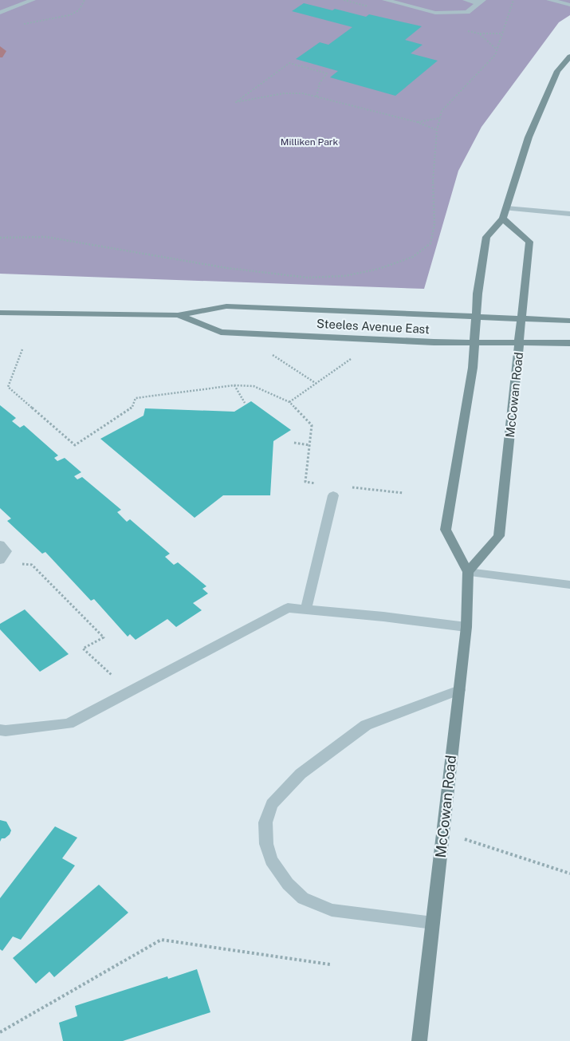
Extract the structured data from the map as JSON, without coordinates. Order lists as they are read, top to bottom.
{
  "streets": {
    "main road": ["Steeles Avenue East", "McCowan Road"]
  },
  "crossings": [
    ["Steeles Avenue East", "McCowan Road"]
  ],
  "parks": ["Milliken Park"]
}
